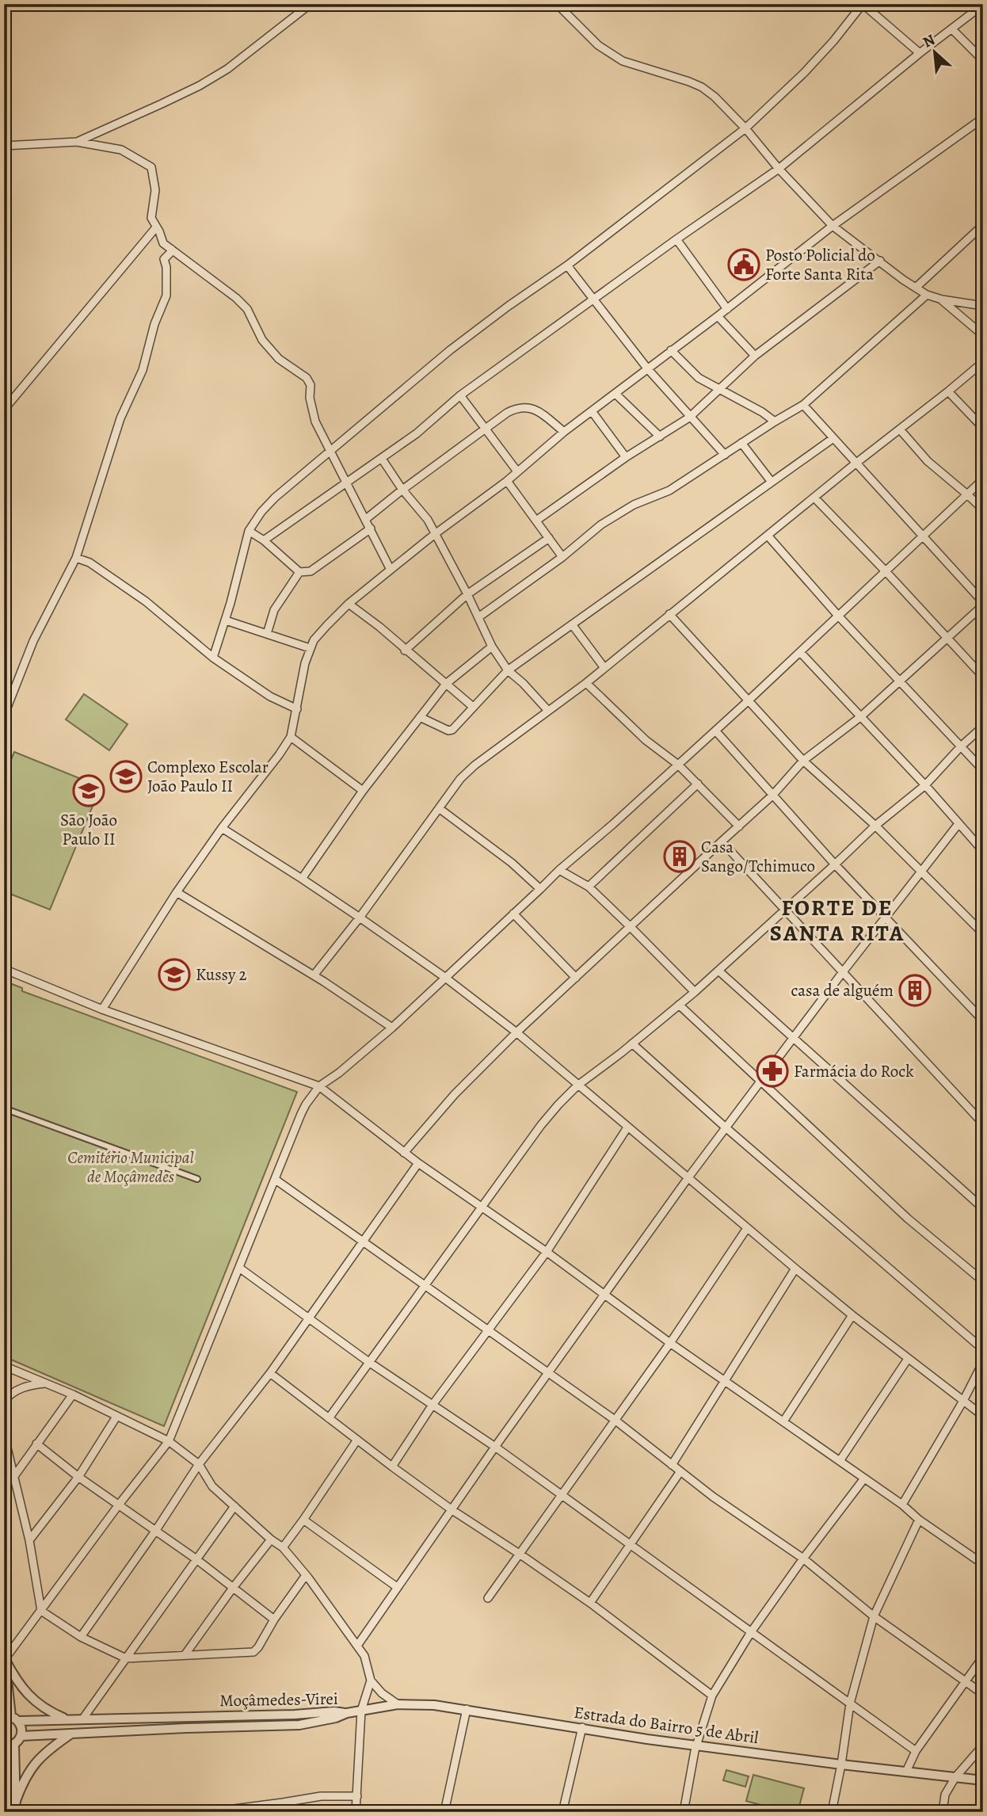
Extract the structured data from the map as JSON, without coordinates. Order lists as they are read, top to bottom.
{
  "streets": {
    "street": ["Moçâmedes-Virei", "Estrada do Bairro 5 de Abril"]
  },
  "crossings": [
    ["Moçâmedes-Virei", "Estrada do Bairro 5 de Abril"]
  ],
  "districts": ["FORTE DE SANTA RITA"],
  "parks": ["Cemitério Municipal de Moçâmedes"],
  "places": {
    "public building": ["Posto Policial do Forte Santa Rita"],
    "school or university": ["Complexo Escolar João Paulo II", "São João Paulo II", "Kussy 2"],
    "building": ["Casa Sango/Tchimuco", "casa de alguém"],
    "pharmacy": ["Farmácia do Rock"]
  },
  "north": "top left"
}
